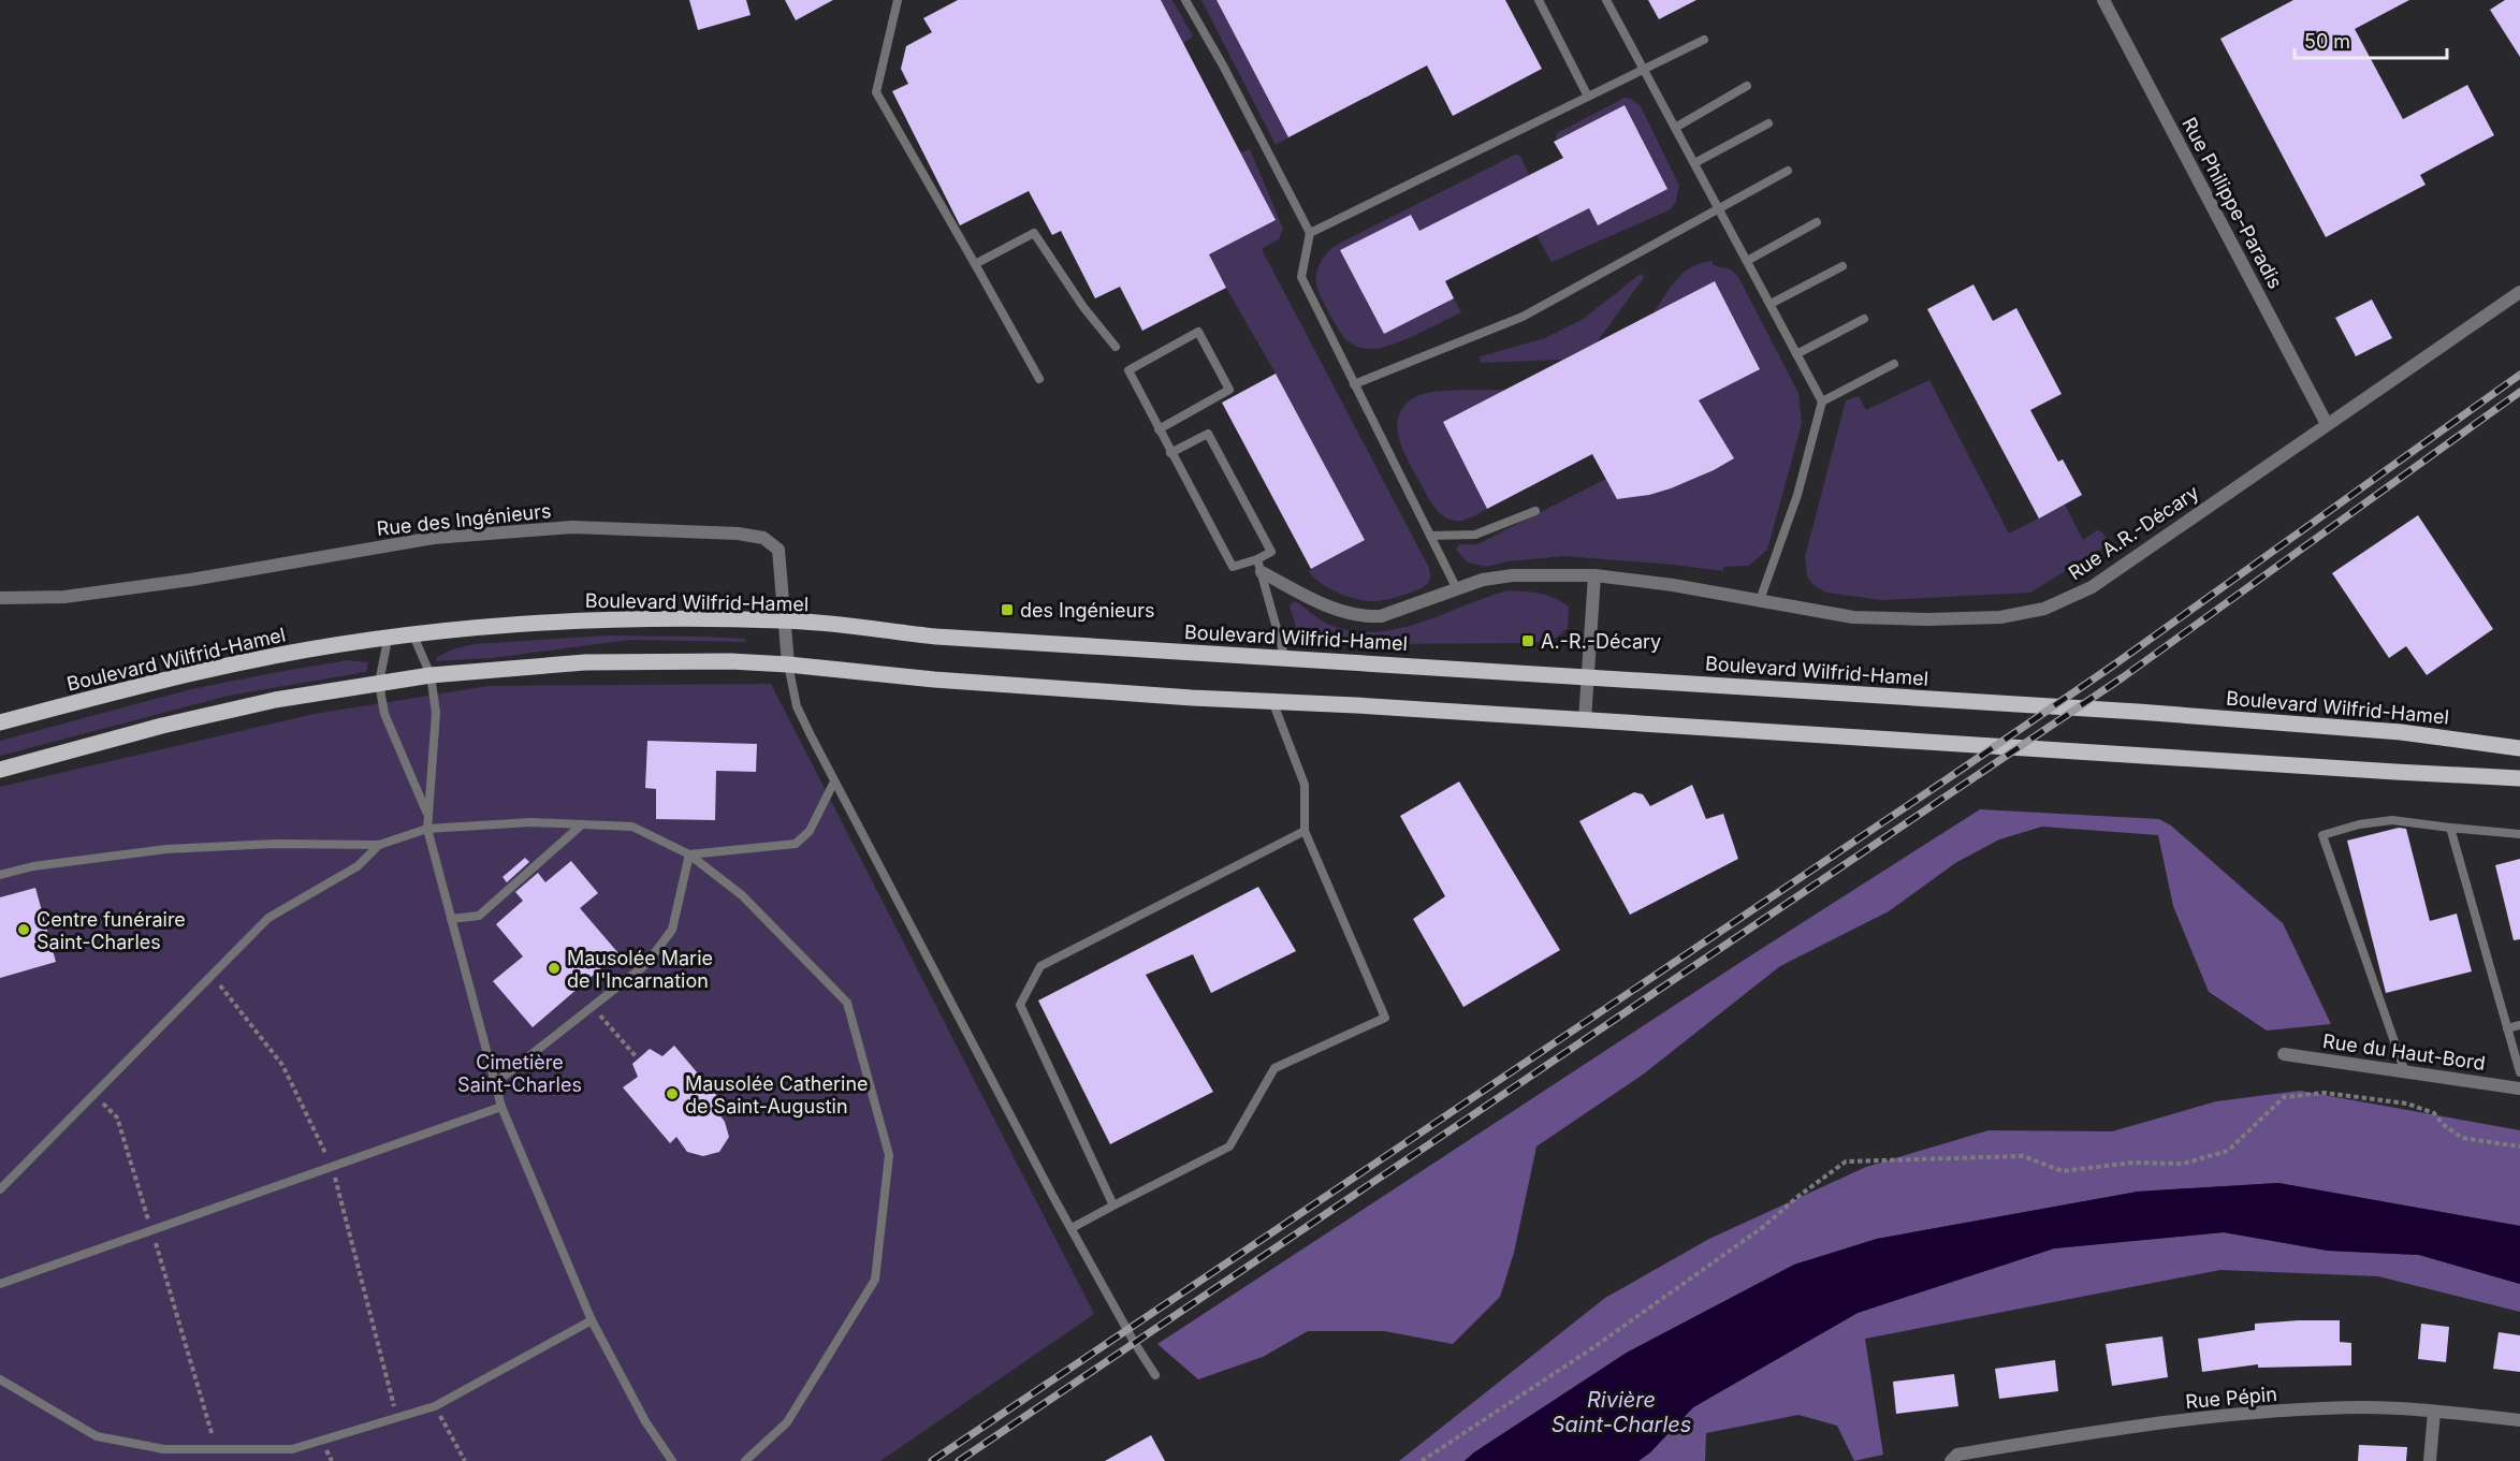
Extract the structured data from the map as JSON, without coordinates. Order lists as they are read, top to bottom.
{
  "streets": {
    "main road": ["Boulevard Wilfrid-Hamel"],
    "street": [
      "Rue Philippe-Paradis",
      "Rue des Ingénieurs",
      "Rue A.R.-Décary",
      "Rue du Haut-Bord",
      "Rue Pépin"
    ]
  },
  "crossings": [
    ["Rue Philippe-Paradis", "Rue A.R.-Décary"],
    ["Rue des Ingénieurs", "Boulevard Wilfrid-Hamel"]
  ],
  "water": ["Rivière Saint-Charles"],
  "parks": ["Cimetière Saint-Charles"],
  "places": {
    "transit": ["des Ingénieurs", "A.-R.-Décary"],
    "other": ["Centre funéraire Saint-Charles", "Mausolée Marie de l'Incarnation", "Mausolée Catherine de Saint-Augustin"]
  },
  "scale_bar": "50 m"
}
